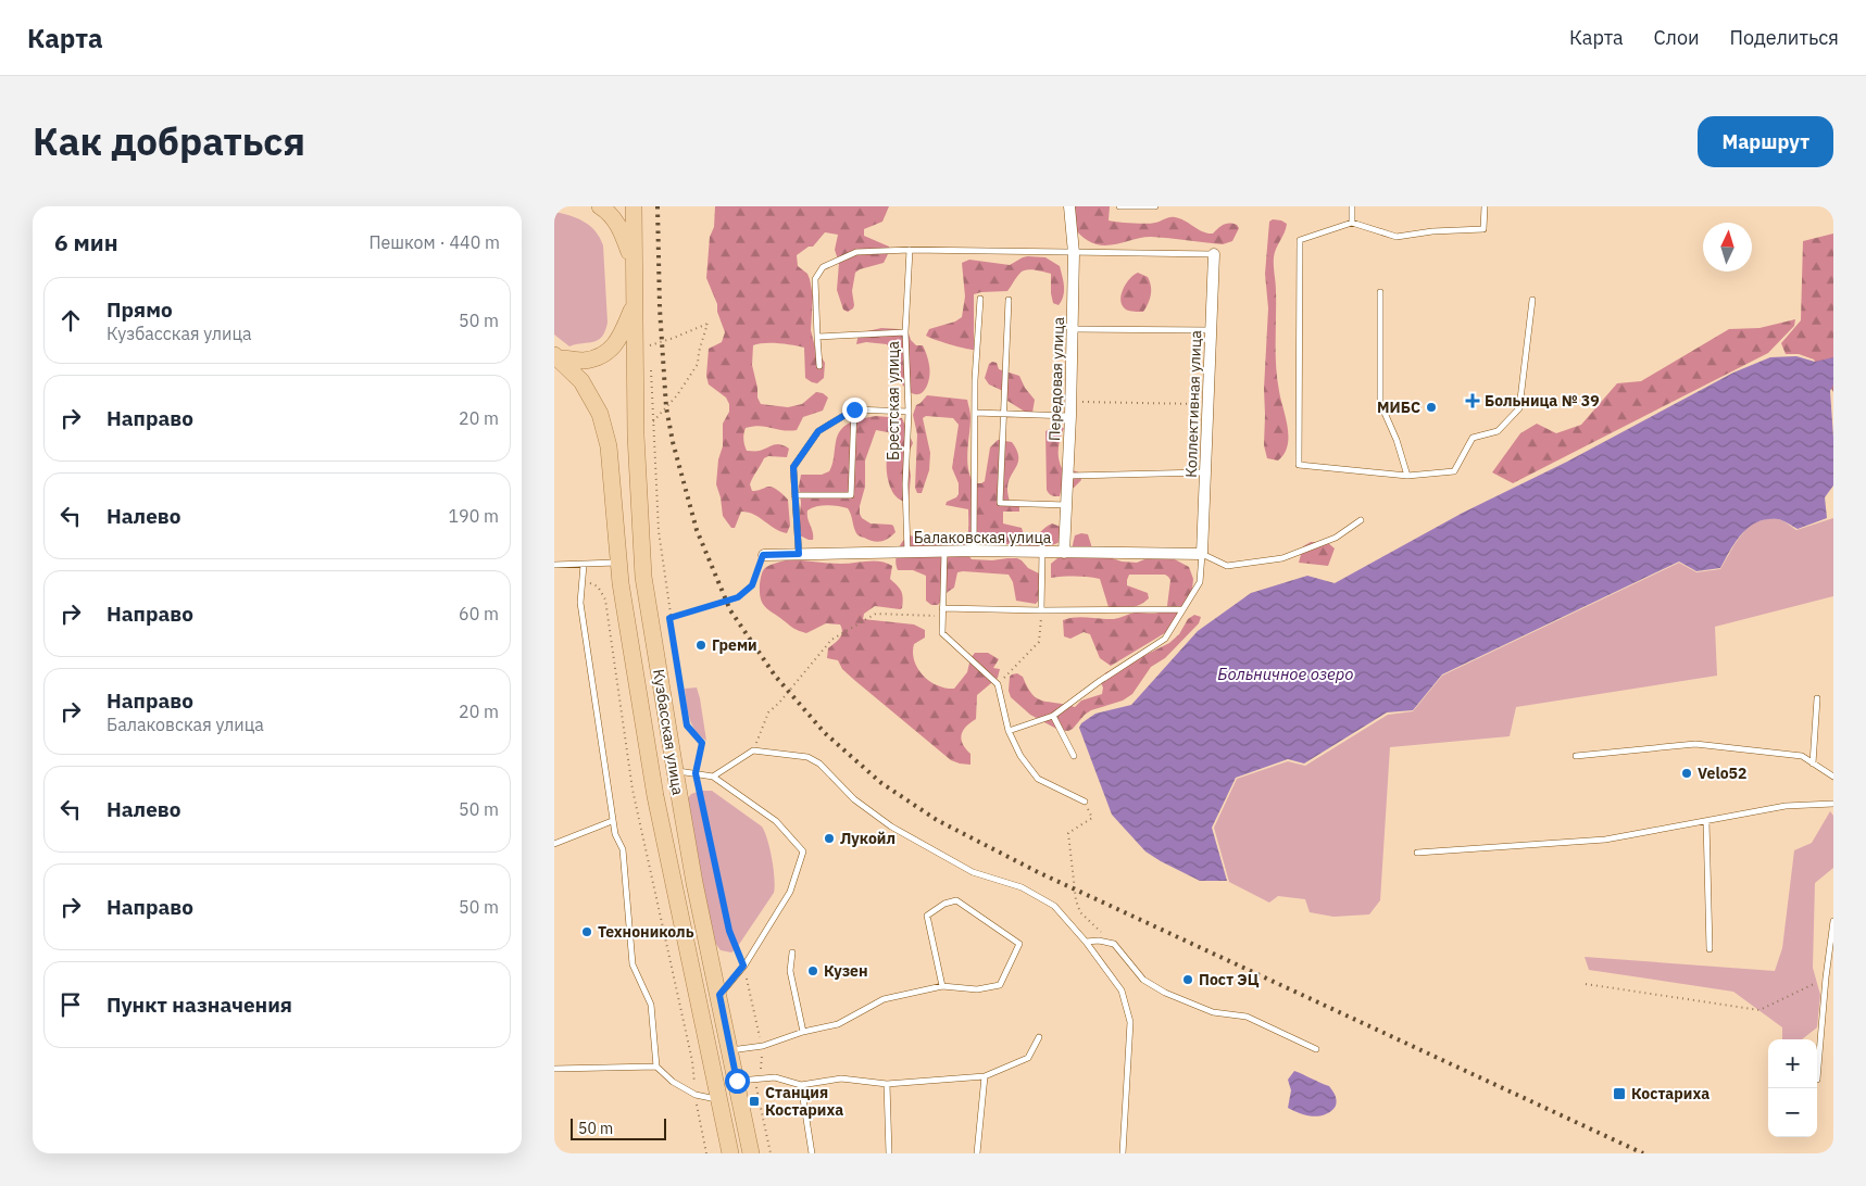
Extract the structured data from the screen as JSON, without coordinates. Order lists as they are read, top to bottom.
{
  "streets": {
    "main road": ["Кузбасская улица"],
    "street": ["Передовая улица", "Коллективная улица", "Балаковская улица"],
    "lane": ["Брестская улица"]
  },
  "crossings": [
    ["Передовая улица", "Балаковская улица"],
    ["Брестская улица", "Балаковская улица"],
    ["Коллективная улица", "Балаковская улица"]
  ],
  "water": ["Больничное озеро"],
  "places": {
    "health": ["Больница № 39"],
    "other": [
      "МИБС",
      "Греми",
      "Velo52",
      "Лукойл",
      "Технониколь",
      "Кузен",
      "Пост ЭЦ"
    ],
    "transit": ["Костариха", "Станция Костариха"]
  },
  "scale_bar": "50 m",
  "north": "top",
  "page": {
    "header": "Карта",
    "nav": ["Карта", "Слои", "Поделиться"],
    "title": "Как добраться",
    "buttons": "Маршрут",
    "heading": ["6 мин", "Пешком · 440 m"],
    "list": [
      ["Прямо", "Кузбасская улица", "50 m"],
      ["Направо", "20 m"],
      ["Налево", "190 m"],
      ["Направо", "60 m"],
      ["Направо", "Балаковская улица", "20 m"],
      ["Налево", "50 m"],
      ["Направо", "50 m"],
      "Пункт назначения"
    ],
    "map_buttons": ["+", "−"],
    "scale": "50 m"
  }
}
